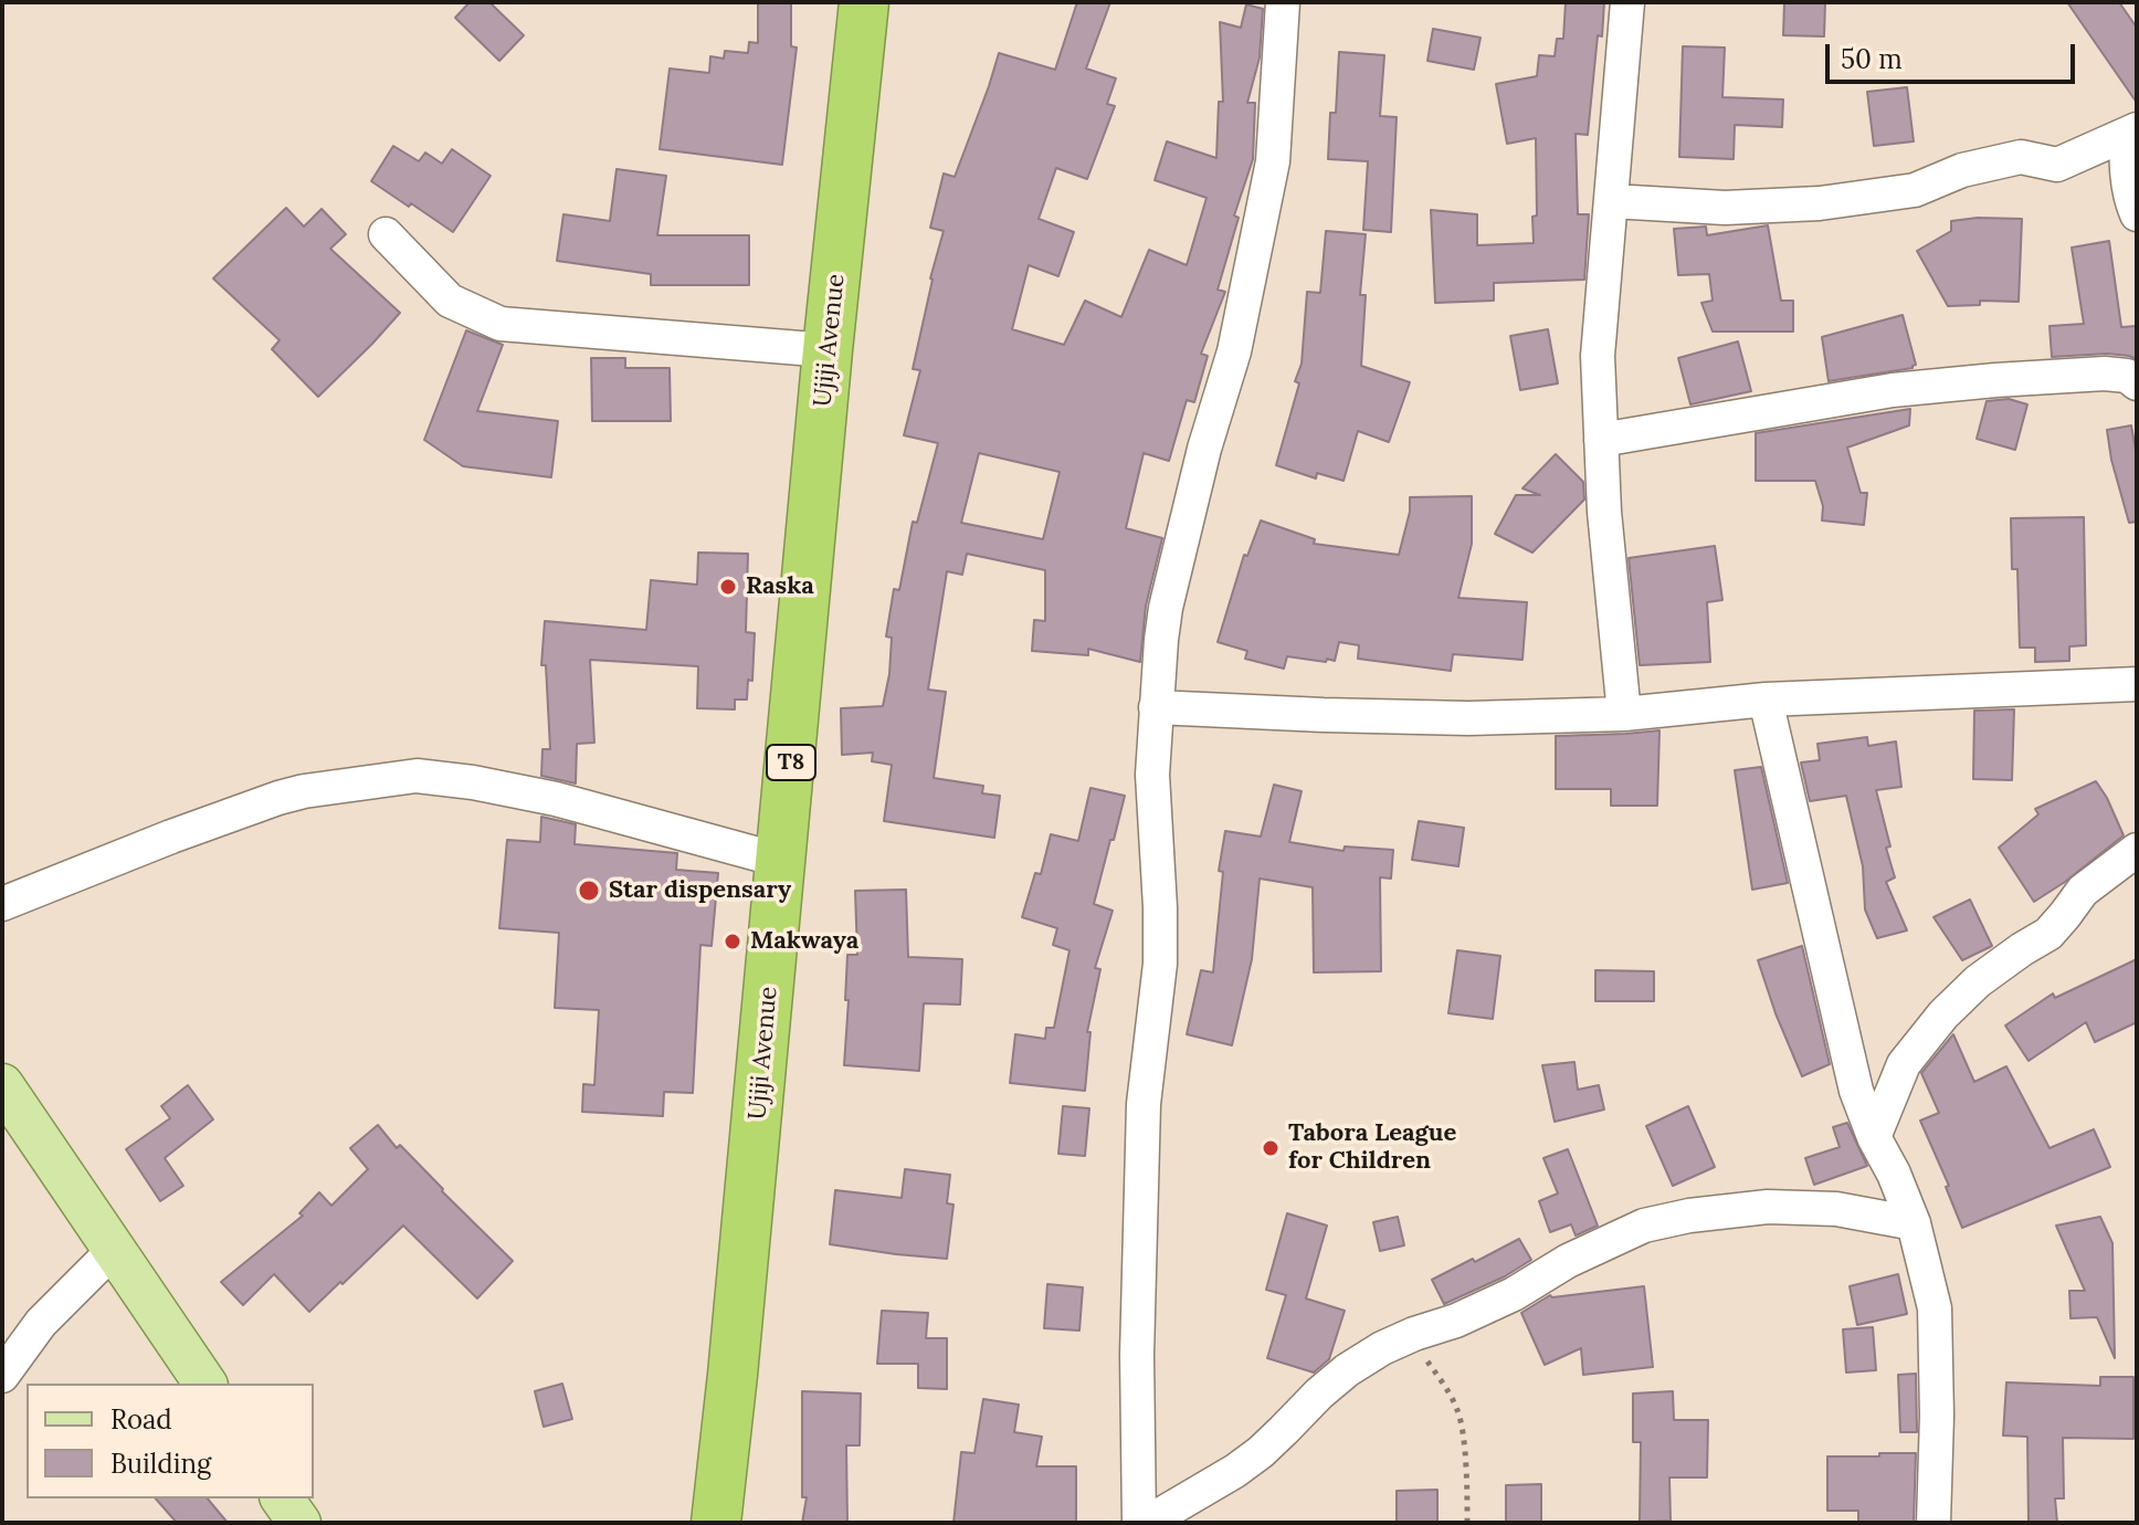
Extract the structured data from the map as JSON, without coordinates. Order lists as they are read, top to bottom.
{
  "streets": {
    "highway": ["Ujiji Avenue", "T8"]
  },
  "places": [
    "Raska",
    "Star dispensary",
    "Makwaya",
    "Tabora League for Children"
  ],
  "legend": ["Road", "Building"],
  "scale_bar": "50 m"
}
